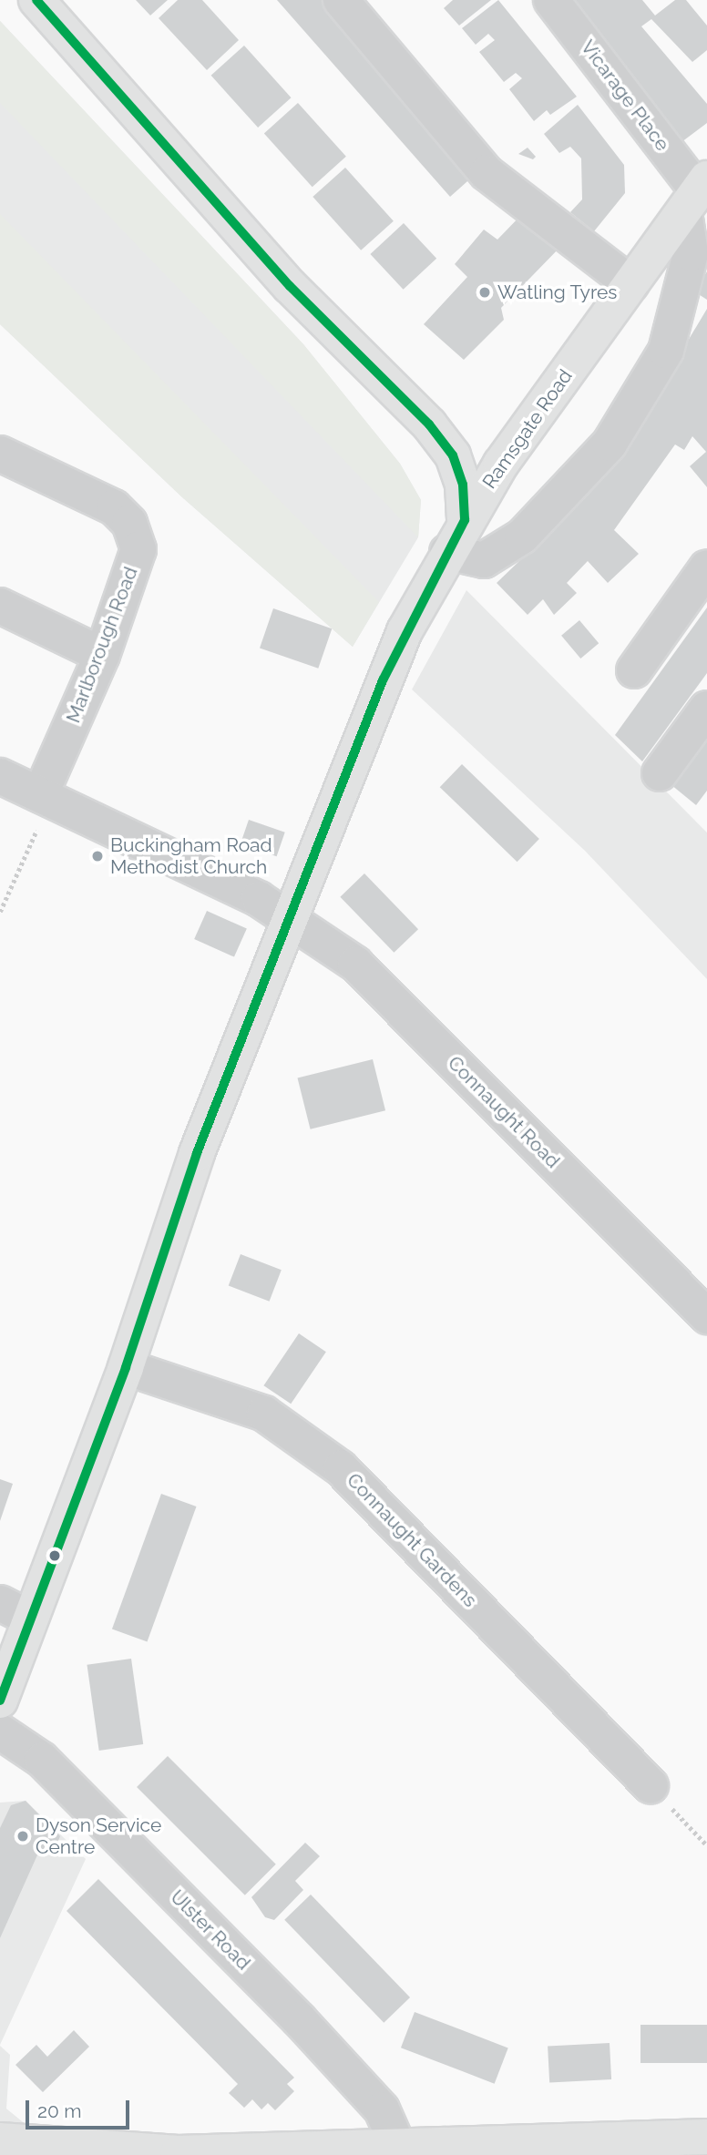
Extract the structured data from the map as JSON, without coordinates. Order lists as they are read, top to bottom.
{
  "streets": {
    "main road": ["Ramsgate Road"],
    "street": [
      "Vicarage Place",
      "Marlborough Road",
      "Connaught Road",
      "Connaught Gardens",
      "Ulster Road"
    ]
  },
  "crossings": [
    ["Vicarage Place", "Ramsgate Road"],
    ["Ramsgate Road", "Connaught Road"],
    ["Ramsgate Road", "Connaught Gardens"],
    ["Marlborough Road", "Connaught Road"]
  ],
  "places": ["Watling Tyres", "Buckingham Road Methodist Church", "Dyson Service Centre"],
  "scale_bar": "20 m"
}
